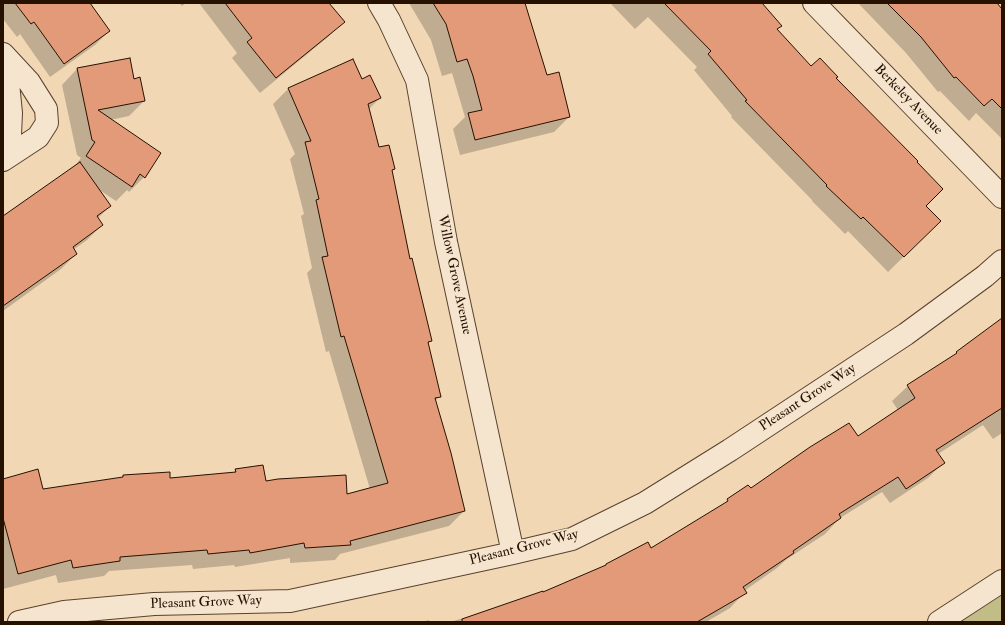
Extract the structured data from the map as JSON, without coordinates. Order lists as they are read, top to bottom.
{
  "streets": {
    "street": ["Berkeley Avenue", "Willow Grove Avenue", "Pleasant Grove Way"]
  },
  "crossings": [
    ["Willow Grove Avenue", "Pleasant Grove Way"]
  ]
}
